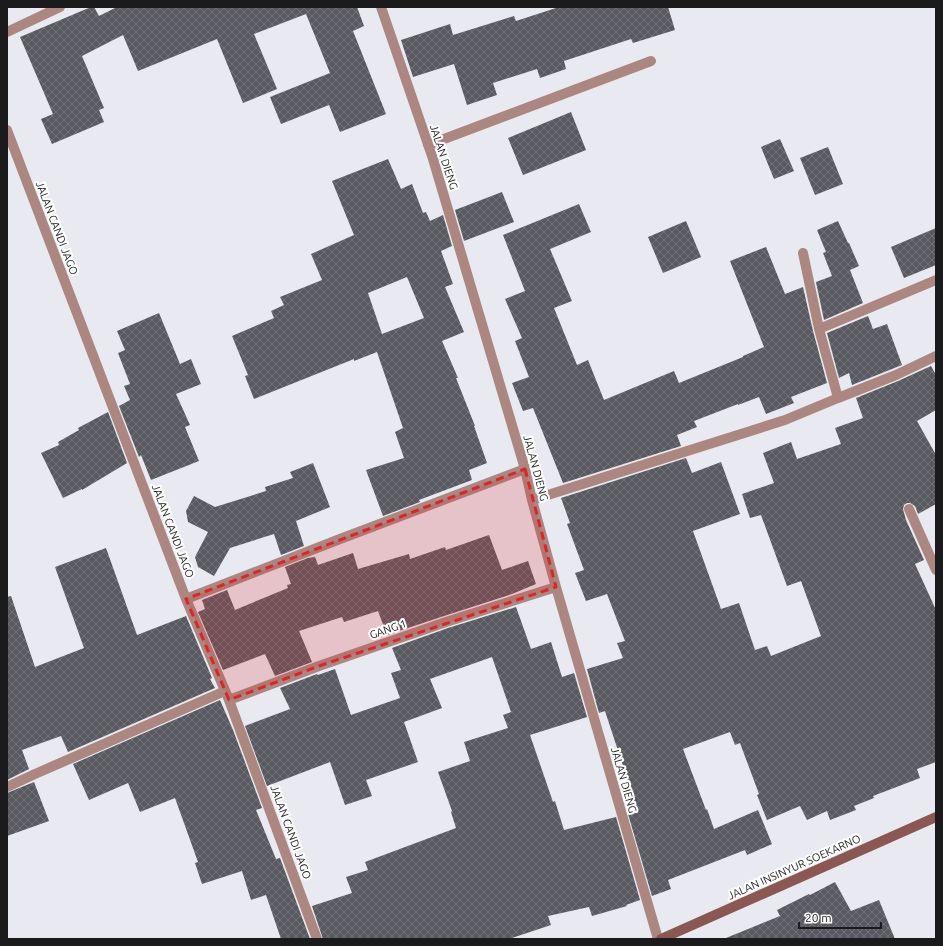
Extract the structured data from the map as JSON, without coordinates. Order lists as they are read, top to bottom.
{
  "streets": {
    "main road": ["JALAN INSINYUR SOEKARNO"],
    "street": ["JALAN DIENG", "JALAN CANDI JAGO", "GANG 1"]
  },
  "crossings": [
    ["JALAN DIENG", "GANG 1"],
    ["JALAN CANDI JAGO", "GANG 1"]
  ],
  "scale_bar": "20 m"
}
